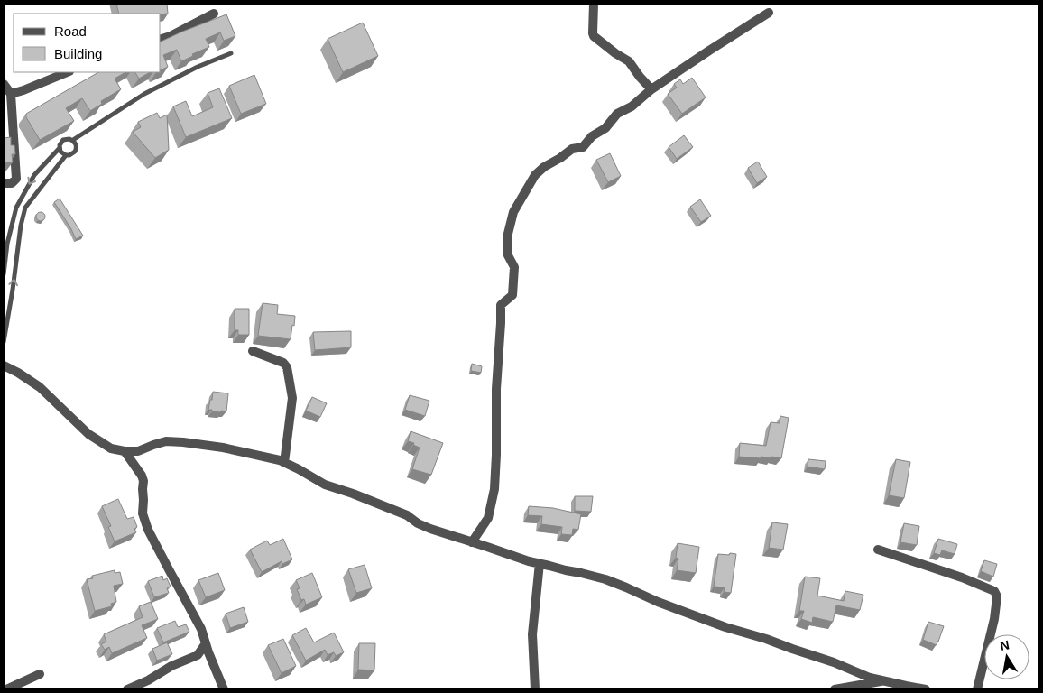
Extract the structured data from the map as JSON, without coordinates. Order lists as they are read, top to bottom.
{
  "legend": ["Road", "Building"],
  "north": "top"
}
